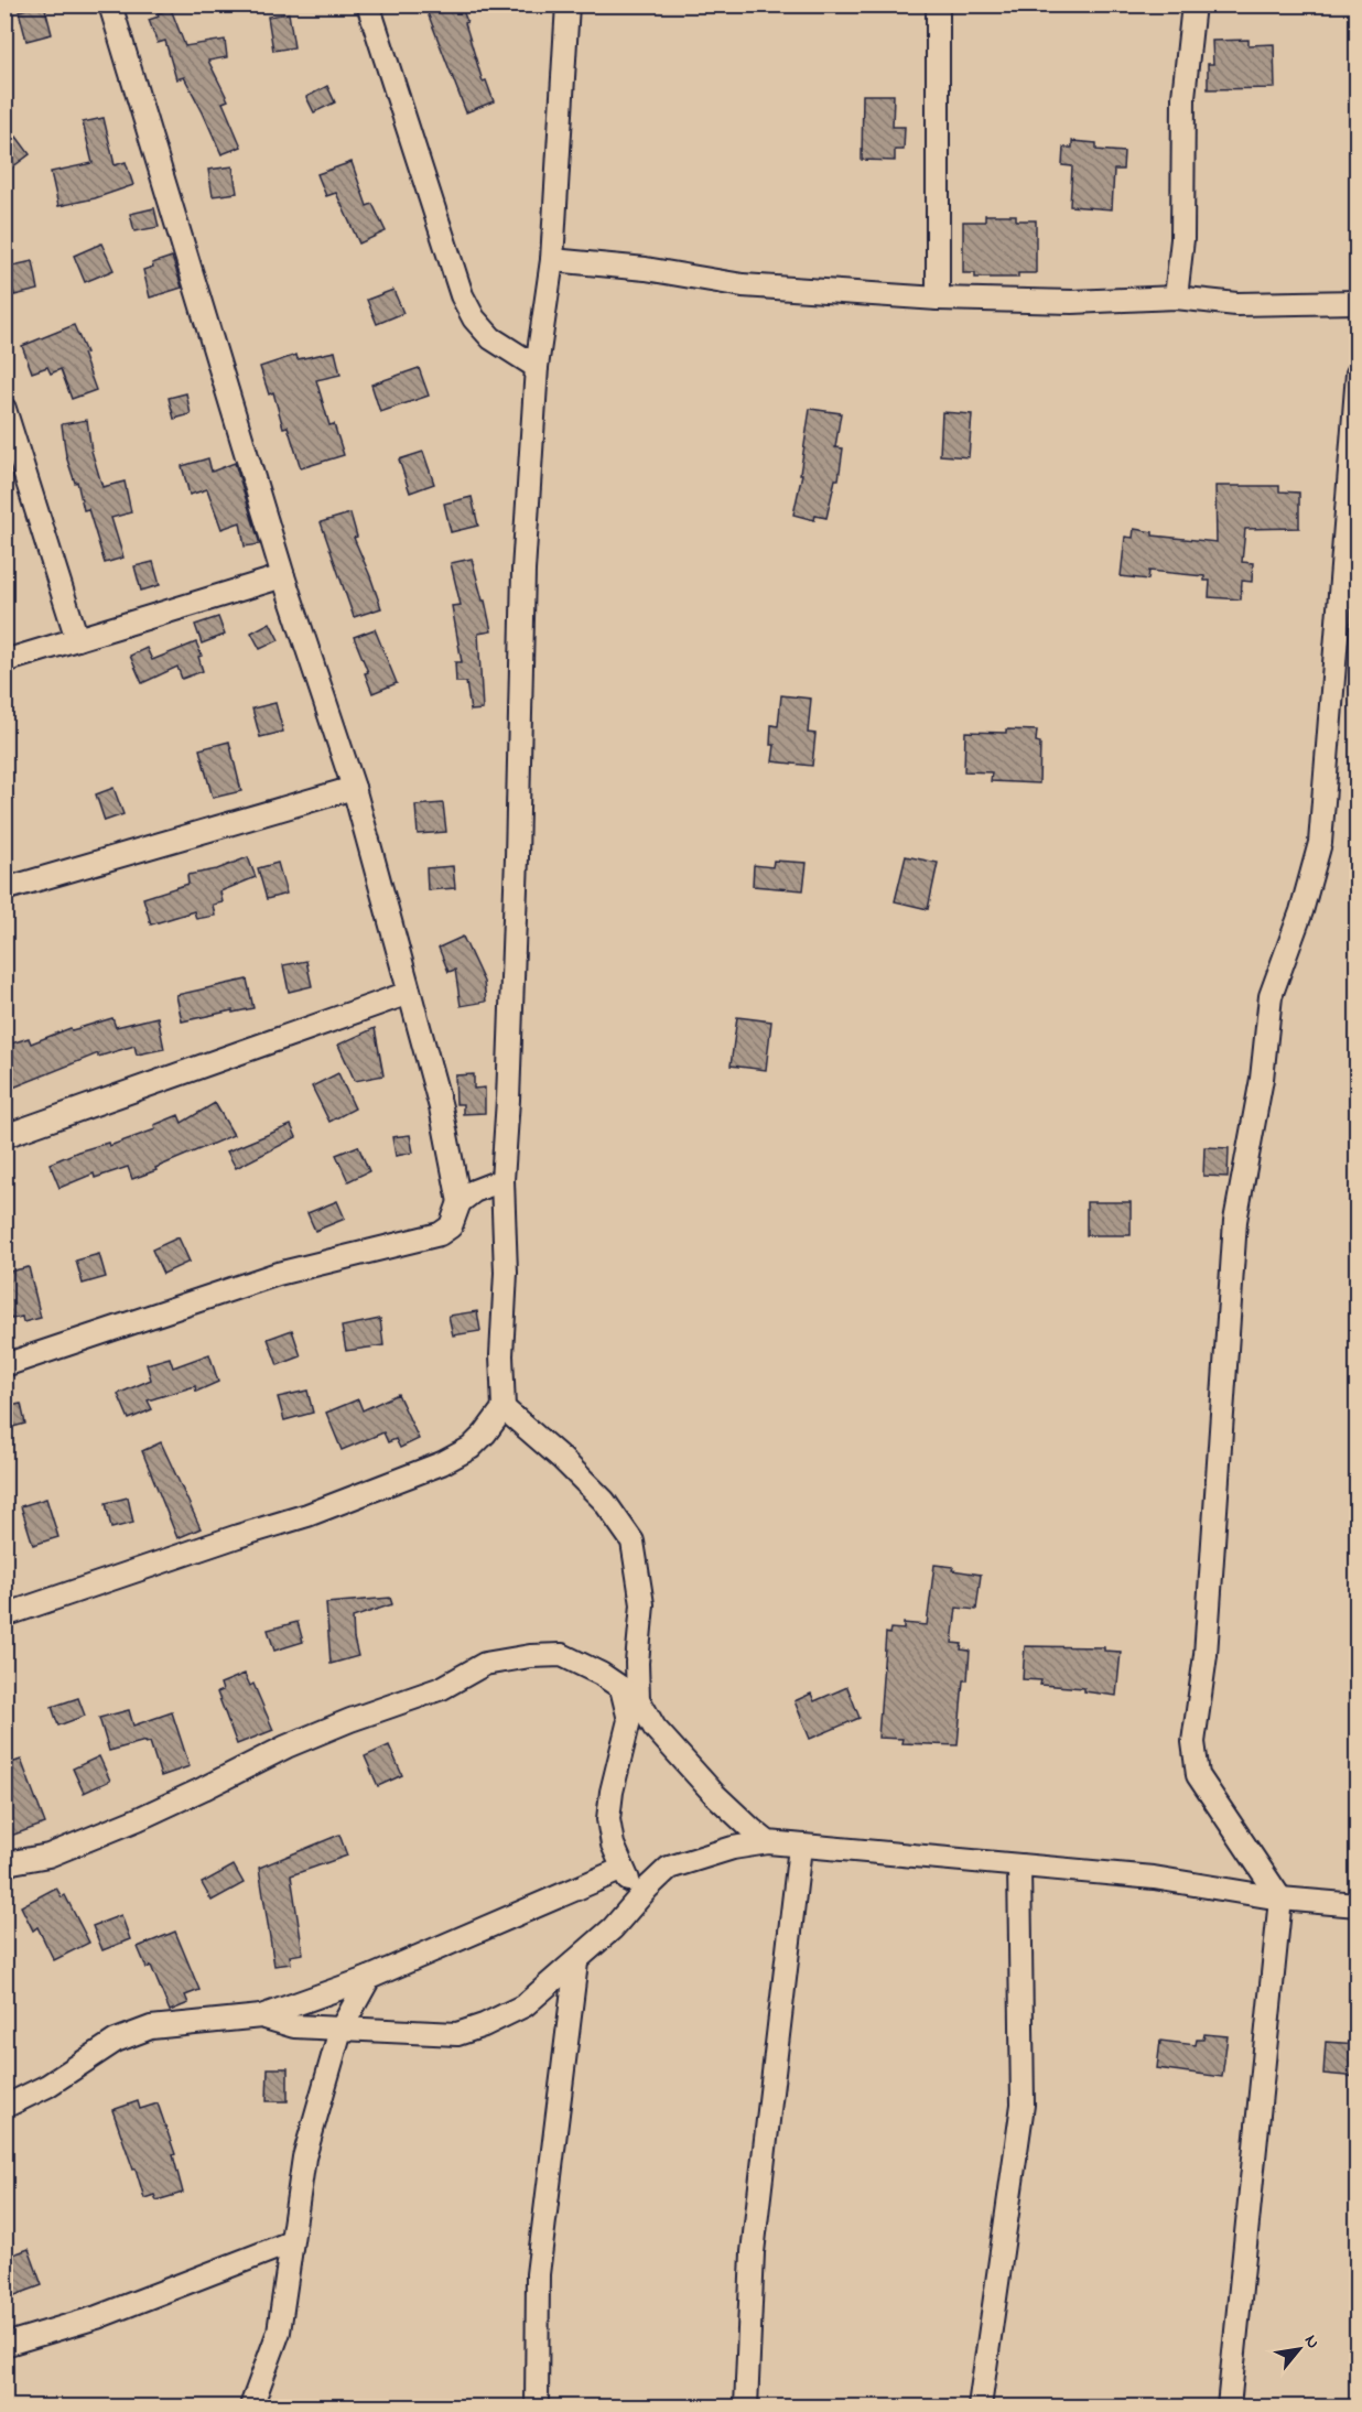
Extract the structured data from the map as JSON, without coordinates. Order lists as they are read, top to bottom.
{
  "north": "top right"
}
